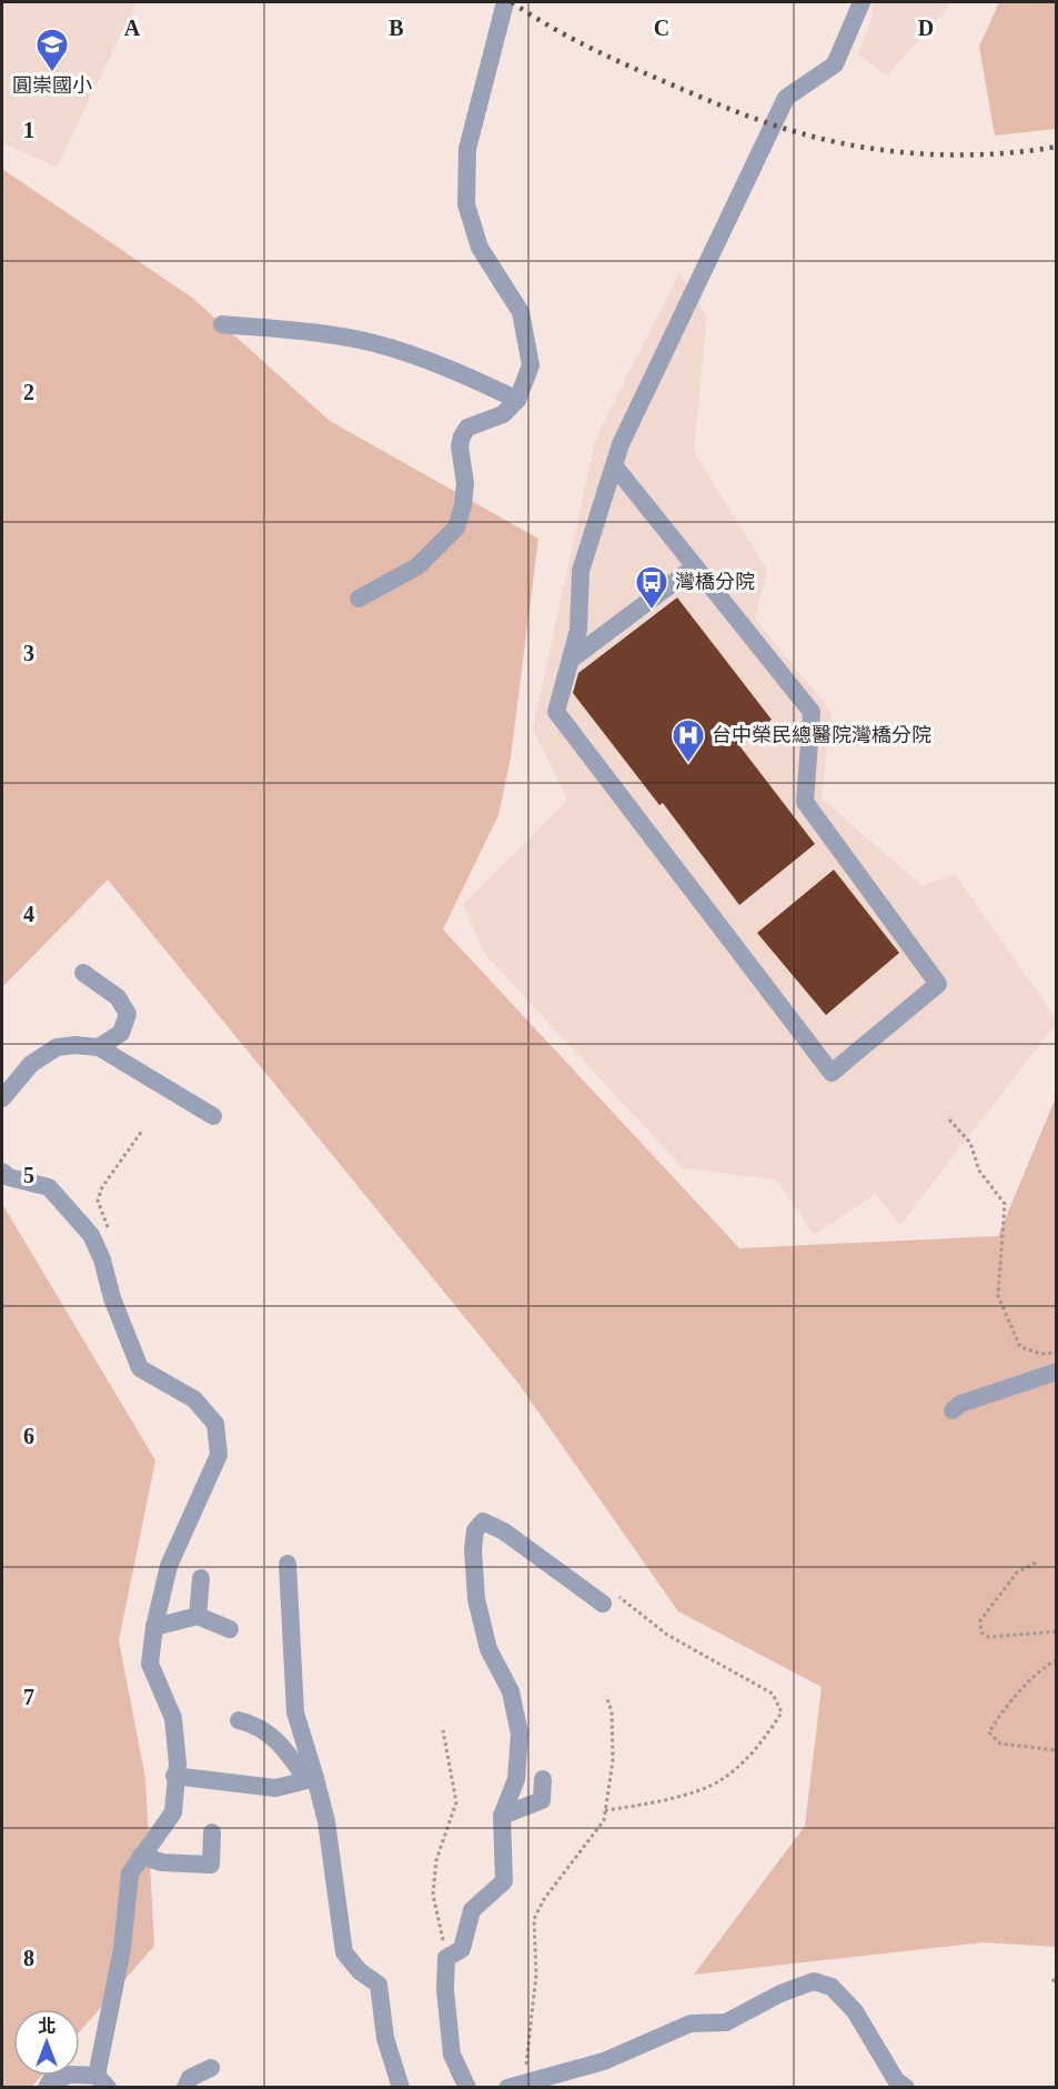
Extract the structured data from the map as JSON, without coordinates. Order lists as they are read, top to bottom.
{
  "places": {
    "school or university": ["圓崇國小"],
    "bus stop": ["灣橋分院"],
    "hospital": ["台中榮民總醫院灣橋分院"]
  },
  "north": "top",
  "grid": {
    "columns": [
      "A",
      "B",
      "C",
      "D"
    ],
    "rows": [
      "1",
      "2",
      "3",
      "4",
      "5",
      "6",
      "7",
      "8"
    ]
  }
}
